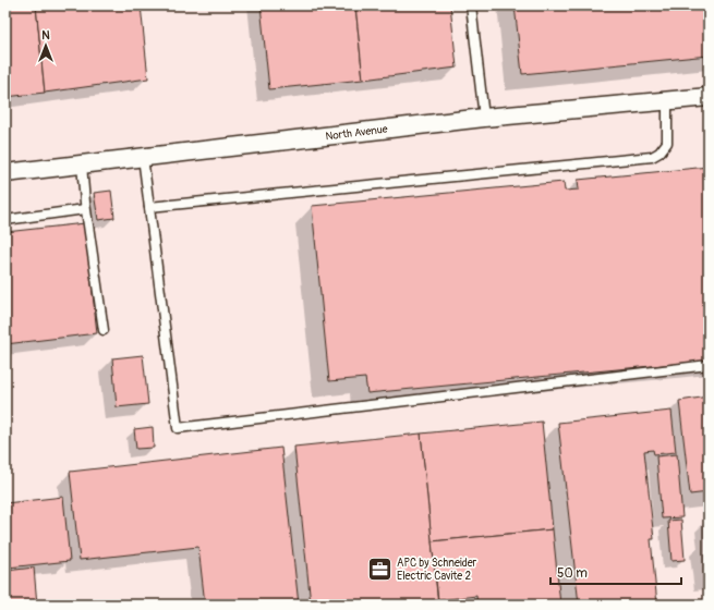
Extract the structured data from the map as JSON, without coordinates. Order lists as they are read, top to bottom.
{
  "streets": {
    "street": ["North Avenue"]
  },
  "places": {
    "office": ["APC by Schneider Electric Cavite 2"]
  },
  "scale_bar": "50 m",
  "north": "top"
}
